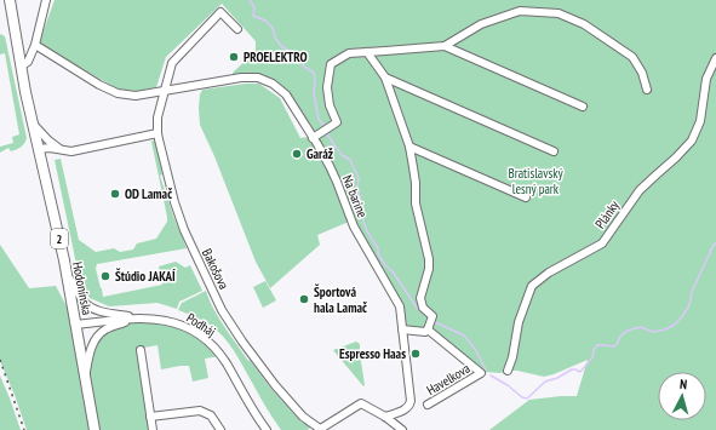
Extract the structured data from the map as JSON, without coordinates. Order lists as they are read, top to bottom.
{
  "streets": {
    "main road": ["2", "Hodonínska"],
    "street": [
      "Na barine",
      "Plánky",
      "Bakošova",
      "Podháj",
      "Havelkova"
    ]
  },
  "crossings": [
    ["Na barine", "Bakošova"],
    ["Hodonínska", "Podháj"]
  ],
  "parks": ["Bratislavský lesný park"],
  "places": [
    "PROELEKTRO",
    "Garáž",
    "OD Lamač",
    "Štúdio JAKAÍ",
    "Športová hala Lamač",
    "Espresso Haas"
  ],
  "north": "top"
}
